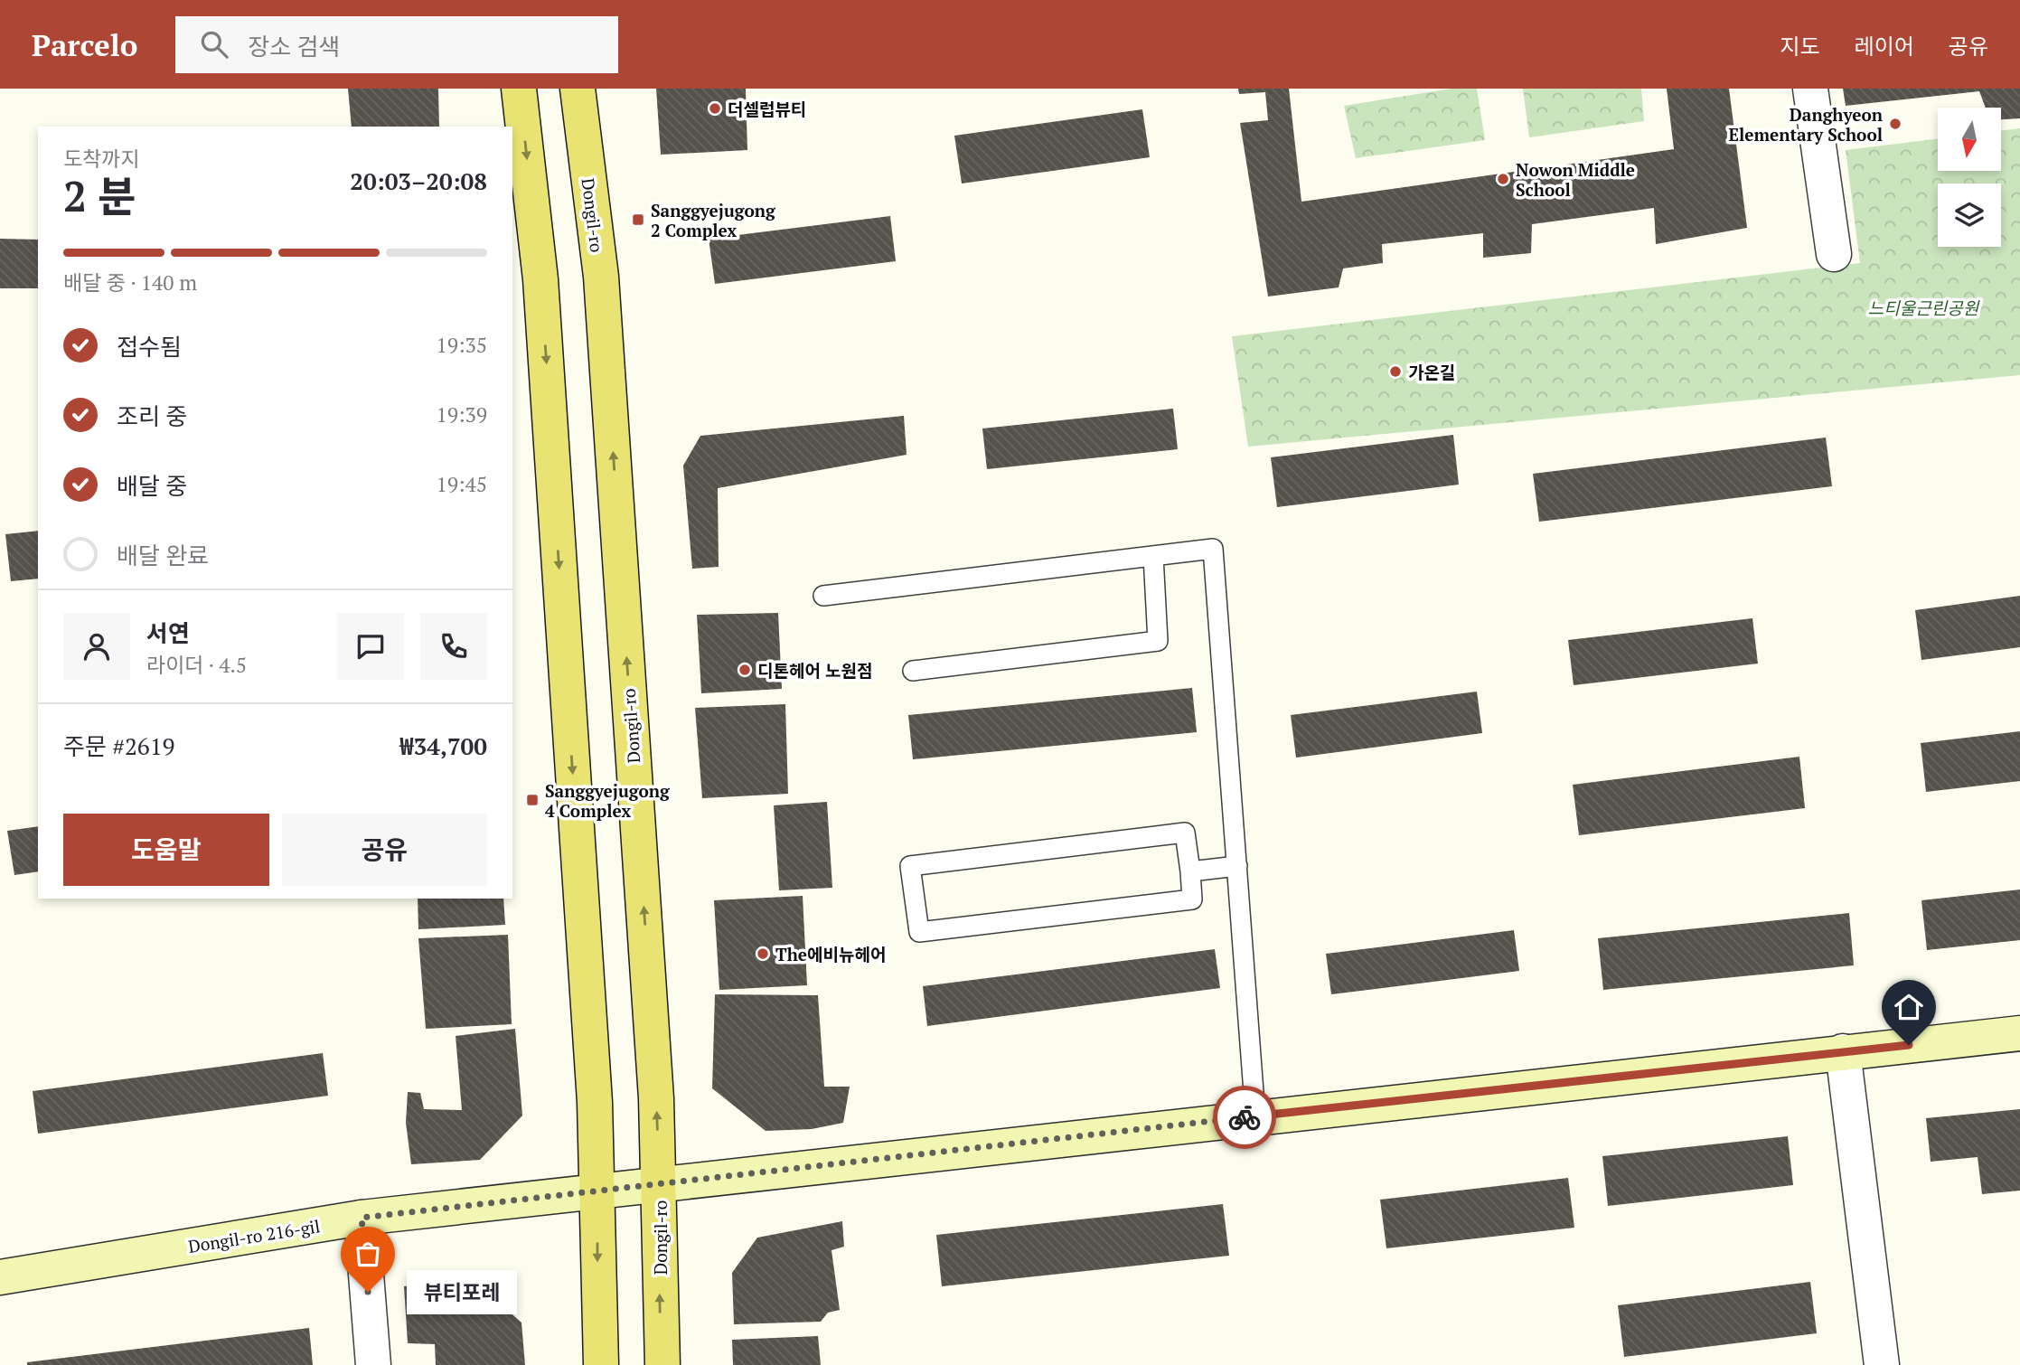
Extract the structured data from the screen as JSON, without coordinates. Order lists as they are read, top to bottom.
{
  "streets": {
    "main road": ["Dongil-ro"],
    "street": ["Dongil-ro 216-gil"]
  },
  "crossings": [
    ["Dongil-ro", "Dongil-ro 216-gil"]
  ],
  "parks": ["느티울근린공원"],
  "places": {
    "other": [
      "더셀럽뷰티",
      "Danghyeon Elementary School",
      "Nowon Middle School",
      "가온길",
      "디톤헤어 노원점",
      "The에비뉴헤어",
      "뷰티포레"
    ],
    "transit": ["Sanggyejugong 2 Complex", "Sanggyejugong 4 Complex"]
  },
  "north": "bottom",
  "page": {
    "header": "Parcelo",
    "search": "장소 검색",
    "nav": ["지도", "레이어", "공유"],
    "heading": ["2 분", "도착까지", "20:03–20:08"],
    "panel": [
      "서연",
      "라이더 · 4.5",
      "주문 #2619",
      "₩34,700"
    ],
    "bar": "배달 중 · 140 m",
    "list": [
      ["접수됨", "19:35"],
      ["조리 중", "19:39"],
      ["배달 중", "19:45"],
      "배달 완료"
    ],
    "buttons": ["도움말", "공유"],
    "bubble": "뷰티포레"
  }
}
